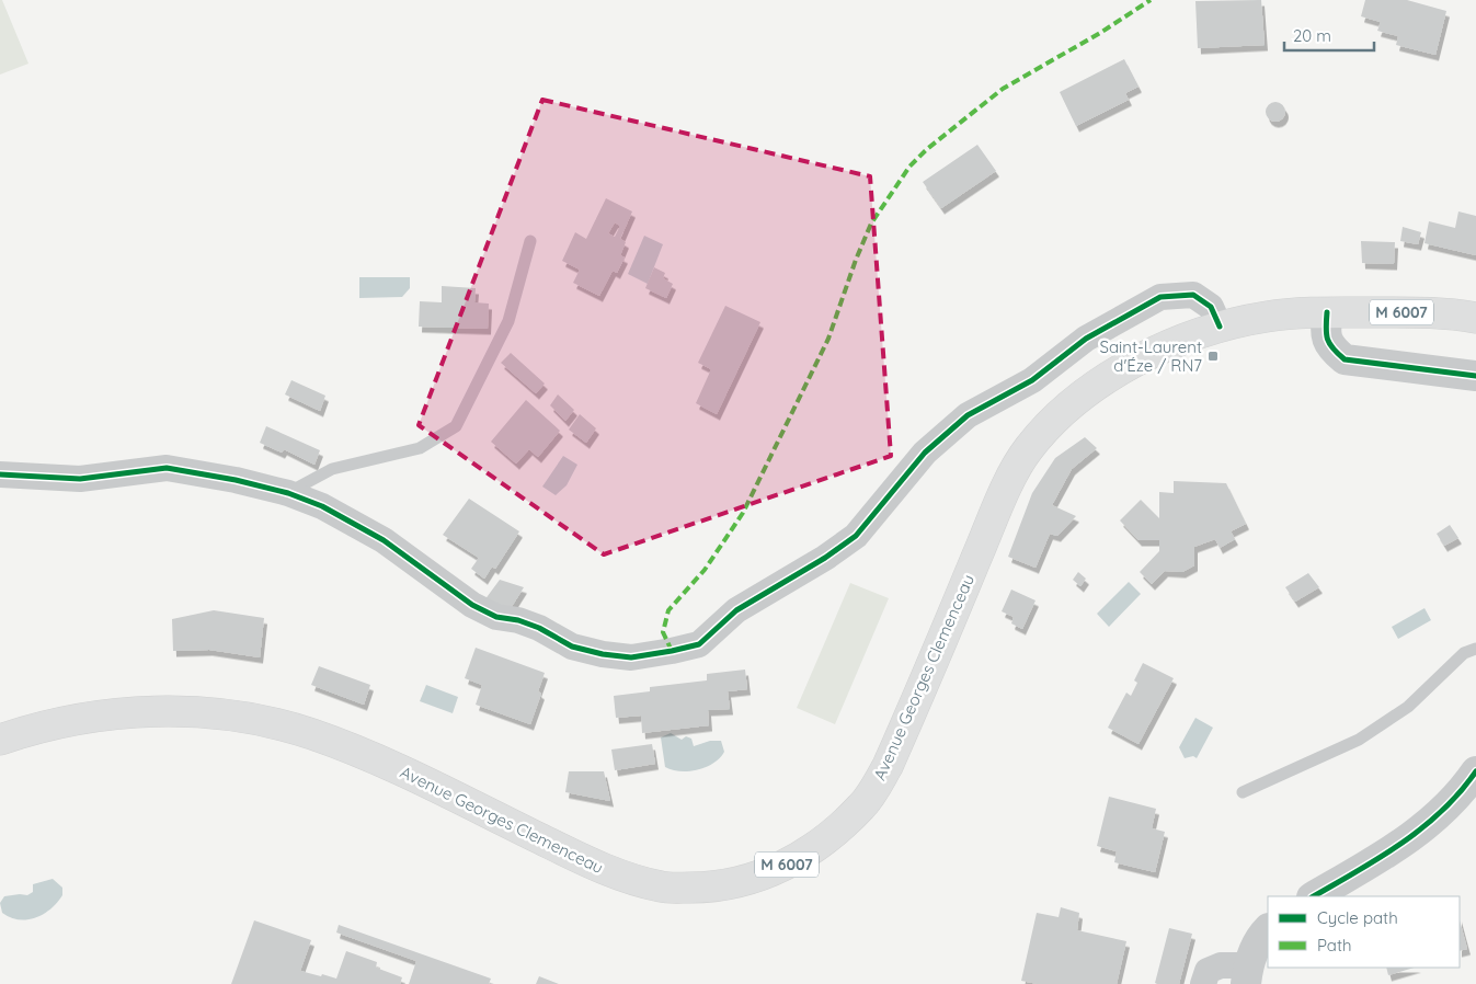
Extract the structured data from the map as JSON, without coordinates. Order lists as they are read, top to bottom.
{
  "streets": {
    "main road": ["M 6007", "Avenue Georges Clemenceau"]
  },
  "places": {
    "transit": ["Saint-Laurent d'Éze / RN7"]
  },
  "legend": ["Cycle path", "Path"],
  "scale_bar": "20 m"
}
